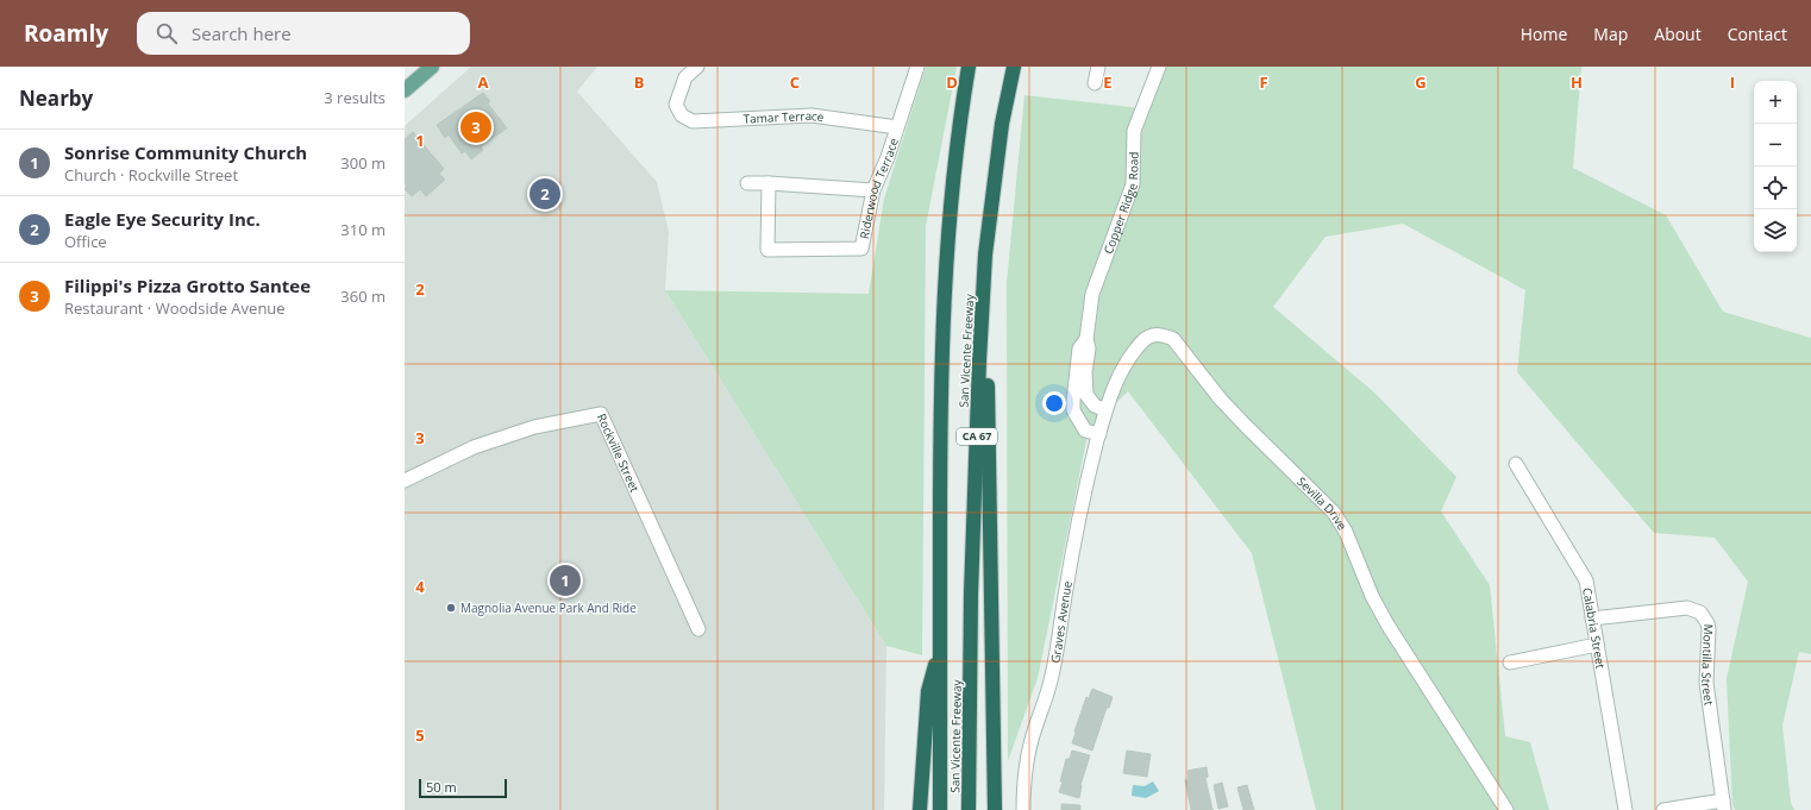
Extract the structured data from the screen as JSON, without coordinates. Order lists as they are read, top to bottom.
{
  "streets": {
    "highway": ["San Vicente Freeway", "CA 67"],
    "street": [
      "Tamar Terrace",
      "Riderwood Terrace",
      "Copper Ridge Road",
      "Rockville Street",
      "Sevilla Drive",
      "Graves Avenue",
      "Calabria Street",
      "Montilla Street"
    ]
  },
  "crossings": [
    ["Tamar Terrace", "Riderwood Terrace"],
    ["Copper Ridge Road", "Sevilla Drive"],
    ["Copper Ridge Road", "Graves Avenue"],
    ["Sevilla Drive", "Graves Avenue"],
    ["Calabria Street", "Montilla Street"]
  ],
  "places": ["Magnolia Avenue Park And Ride"],
  "scale_bar": "50 m",
  "page": {
    "header": "Roamly",
    "search": "Search here",
    "nav": [
      "Home",
      "Map",
      "About",
      "Contact"
    ],
    "heading": ["Nearby", "3 results"],
    "map_buttons": ["+", "−"],
    "pins": ["3", "2", "1"],
    "list": [
      {
        "mark": "1",
        "name": "Sonrise Community Church",
        "note": "Church · Rockville Street",
        "value": "300 m"
      },
      {
        "mark": "2",
        "name": "Eagle Eye Security Inc.",
        "note": "Office",
        "value": "310 m"
      },
      {
        "mark": "3",
        "name": "Filippi's Pizza Grotto Santee",
        "note": "Restaurant · Woodside Avenue",
        "value": "360 m"
      }
    ],
    "scale": "50 m"
  },
  "grid": {
    "columns": [
      "A",
      "B",
      "C",
      "D",
      "E",
      "F",
      "G",
      "H",
      "I"
    ],
    "rows": [
      "1",
      "2",
      "3",
      "4",
      "5"
    ]
  }
}
